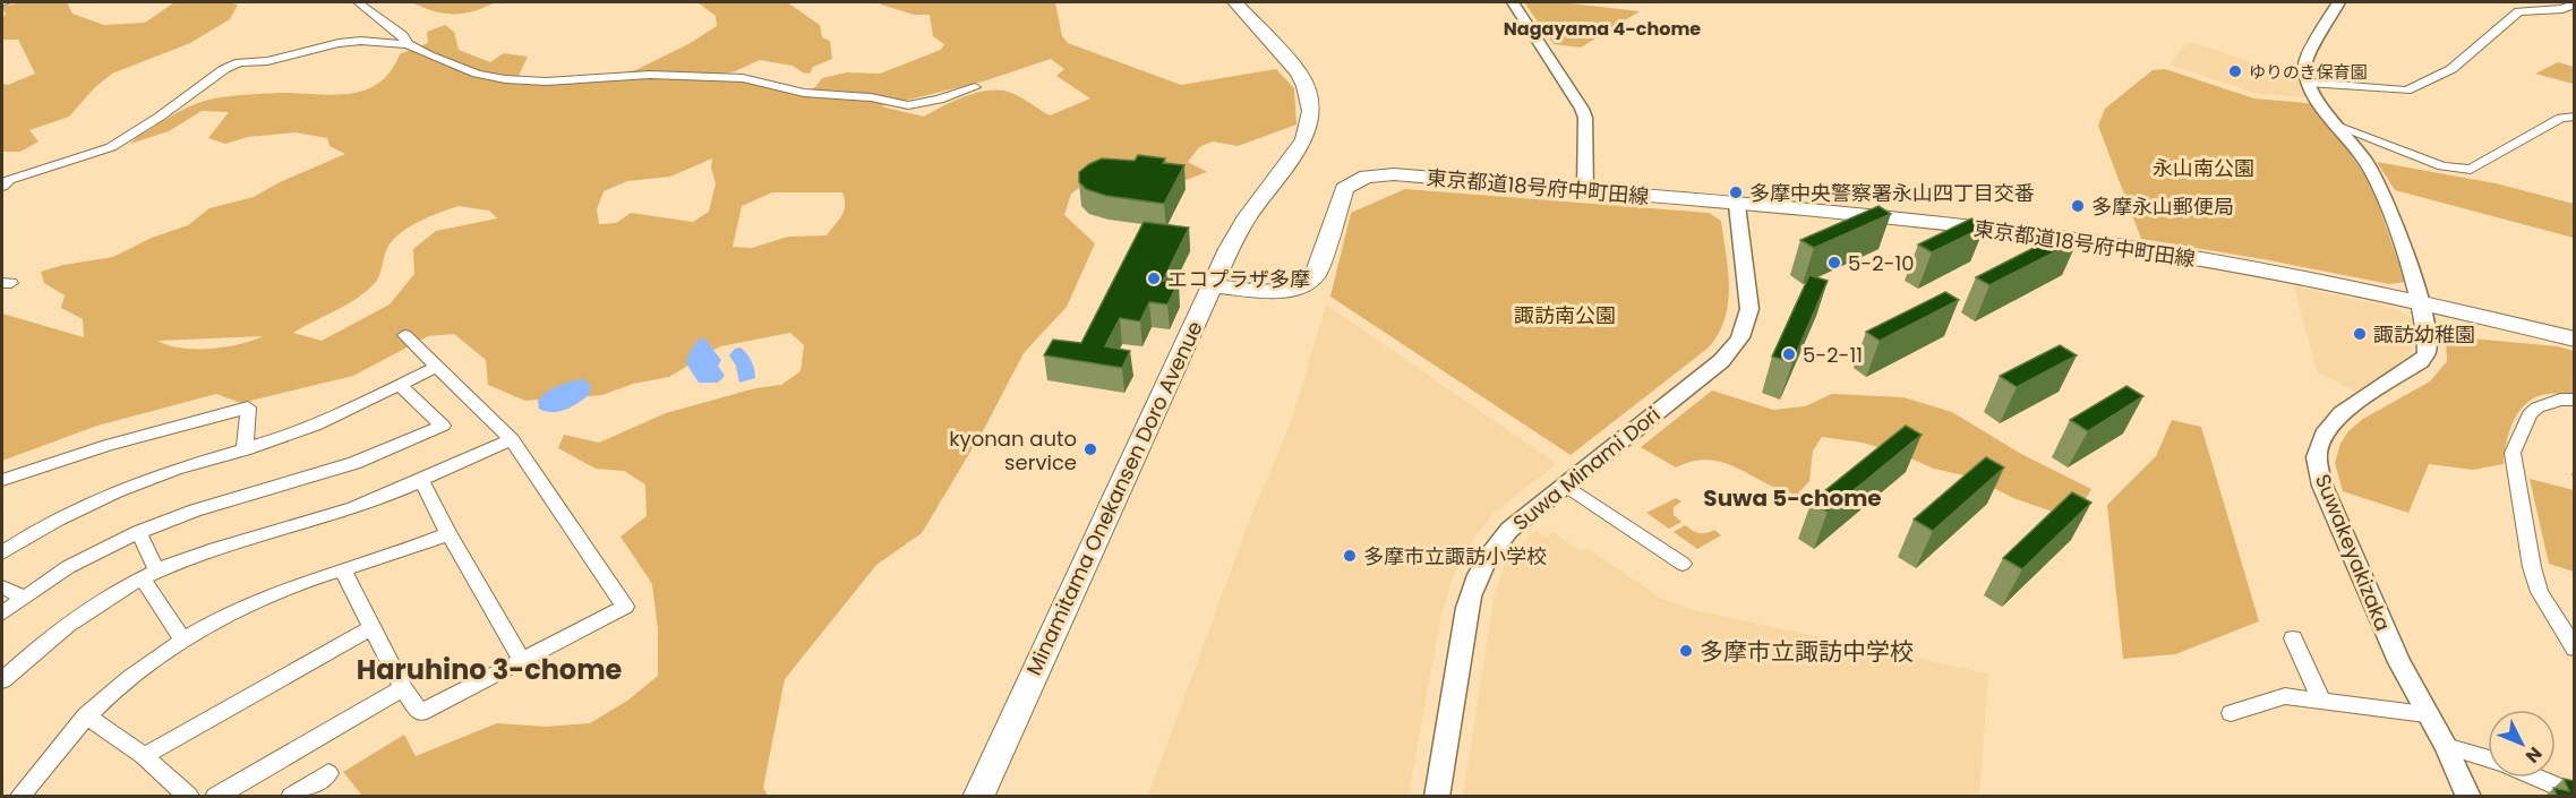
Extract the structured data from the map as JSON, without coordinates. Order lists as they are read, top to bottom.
{
  "streets": {
    "main road": ["東京都道18号府中町田線", "Minamitama Onekansen Doro Avenue"],
    "street": ["Suwa Minami Dori", "Suwakeyakizaka"]
  },
  "crossings": [
    ["東京都道18号府中町田線", "Suwa Minami Dori"],
    ["東京都道18号府中町田線", "Minamitama Onekansen Doro Avenue"],
    ["東京都道18号府中町田線", "Suwakeyakizaka"]
  ],
  "districts": ["Nagayama 4-chome", "Suwa 5-chome", "Haruhino 3-chome"],
  "parks": ["永山南公園", "諏訪南公園"],
  "places": [
    "ゆりのき保育園",
    "多摩中央警察署永山四丁目交番",
    "多摩永山郵便局",
    "5-2-10",
    "エコプラザ多摩",
    "諏訪幼稚園",
    "5-2-11",
    "kyonan auto service",
    "多摩市立諏訪小学校",
    "多摩市立諏訪中学校"
  ],
  "north": "bottom right"
}
